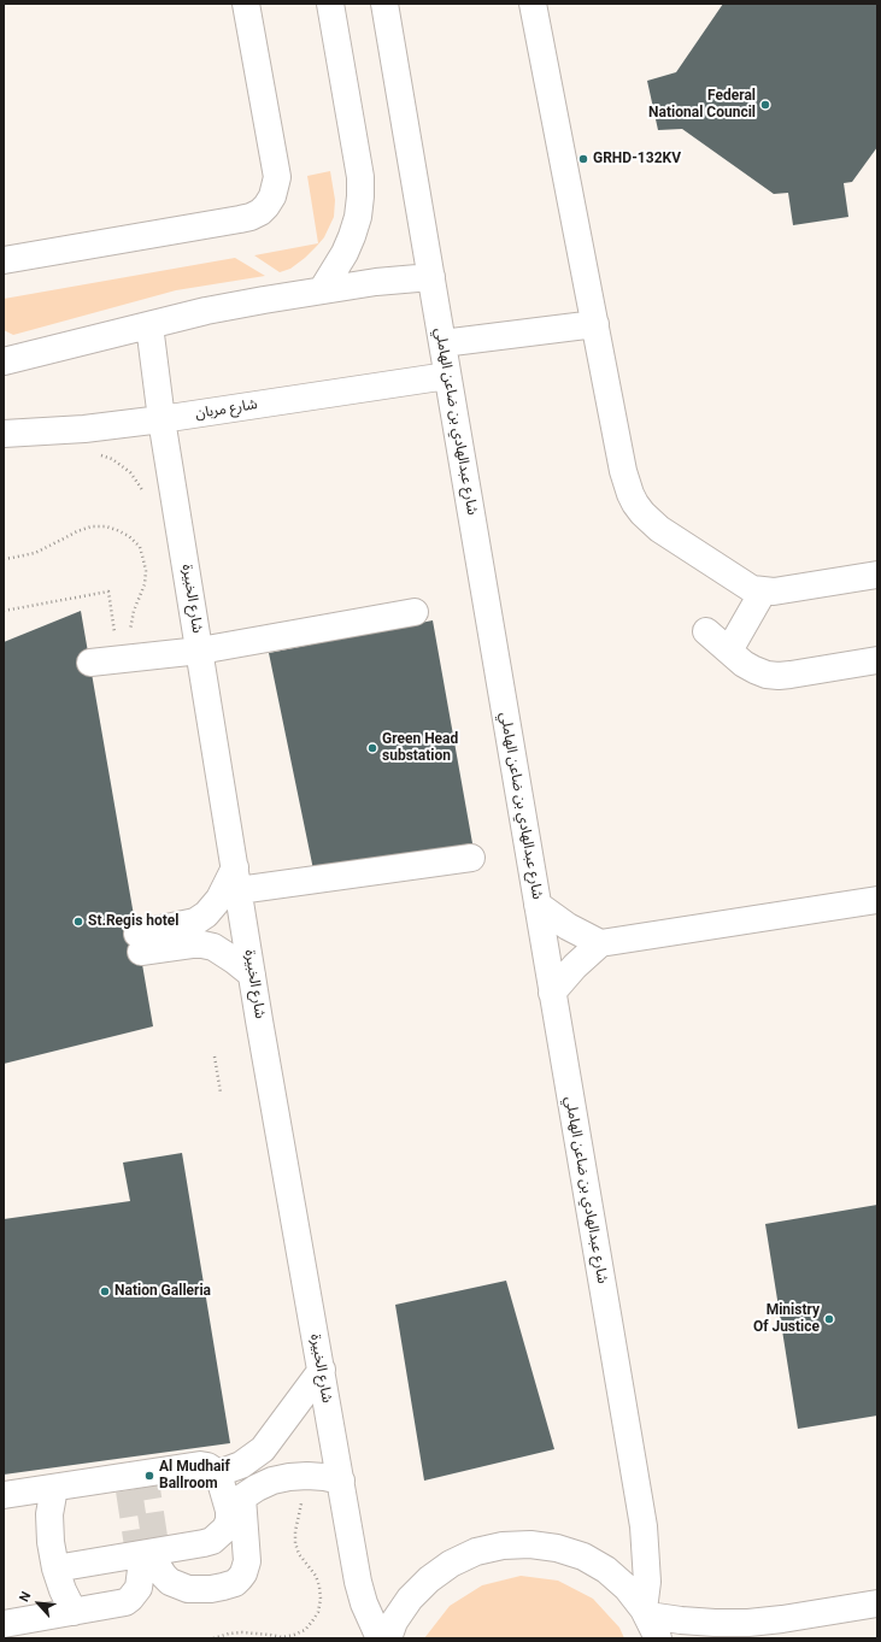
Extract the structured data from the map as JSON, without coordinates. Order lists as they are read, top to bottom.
{
  "streets": {
    "street": ["شارع مربان", "شارع عبدالهادي بن ضاعن الهاملي", "شارع الخبيرة"]
  },
  "crossings": [
    ["شارع مربان", "شارع عبدالهادي بن ضاعن الهاملي"],
    ["شارع مربان", "شارع الخبيرة"]
  ],
  "places": [
    "Federal National Council",
    "GRHD-132KV",
    "Green Head substation",
    "St.Regis hotel",
    "Nation Galleria",
    "Ministry Of Justice",
    "Al Mudhaif Ballroom"
  ],
  "north": "top left"
}
